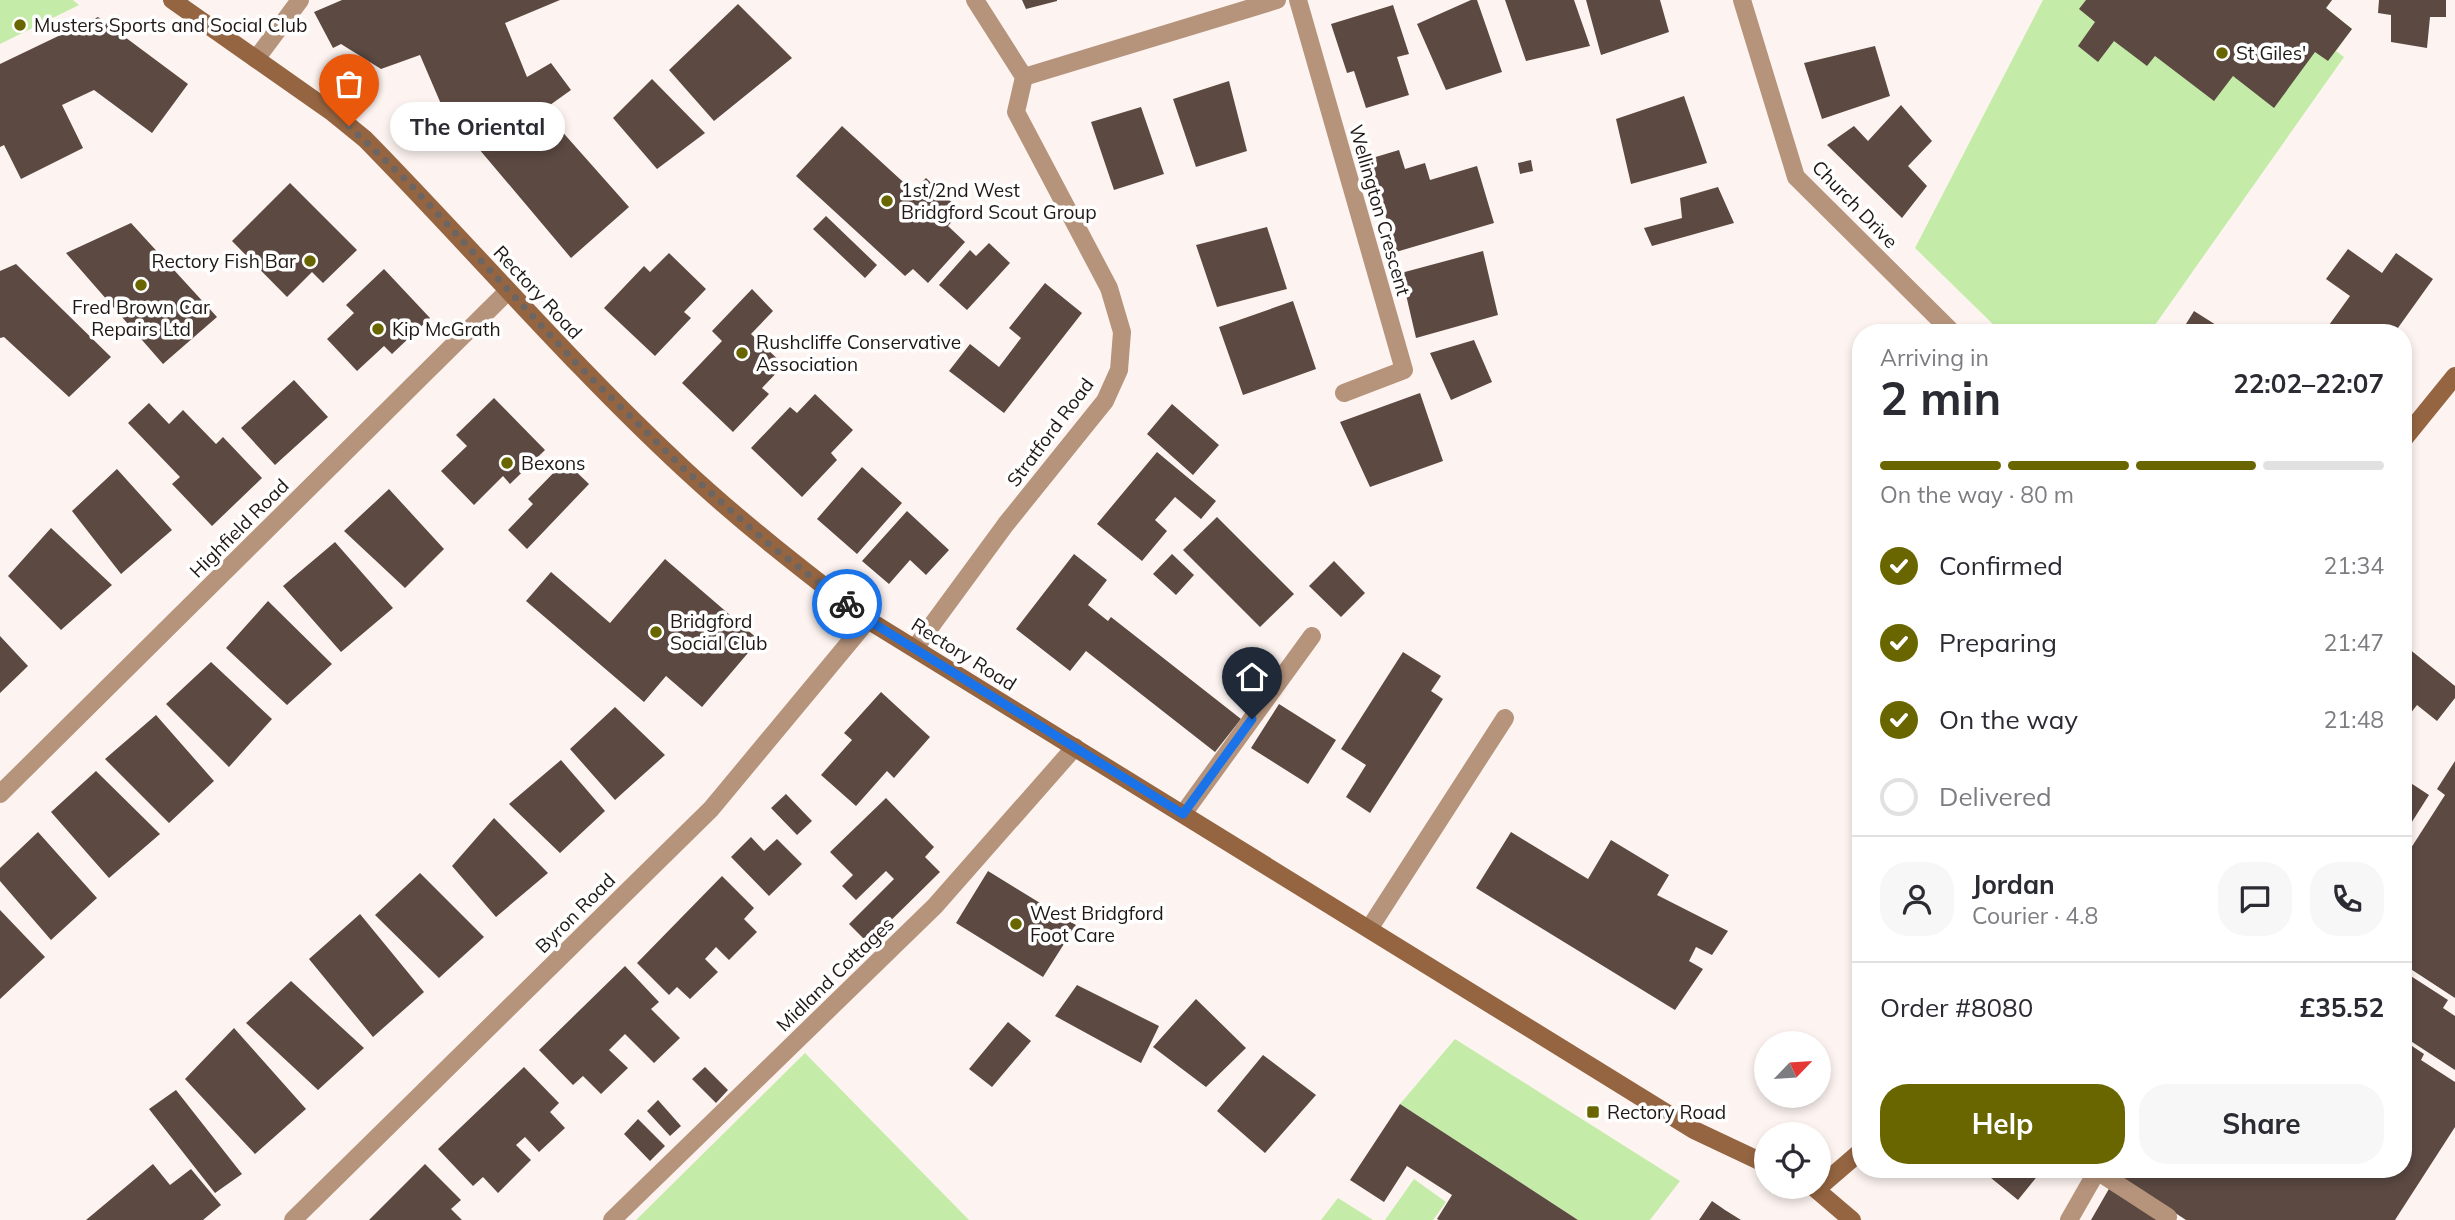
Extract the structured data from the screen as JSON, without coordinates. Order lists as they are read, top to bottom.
{
  "streets": {
    "street": [
      "Church Drive",
      "Wellington Crescent",
      "Rectory Road",
      "Stratford Road",
      "Highfield Road",
      "Byron Road",
      "Midland Cottages"
    ]
  },
  "crossings": [
    ["Rectory Road", "Stratford Road"],
    ["Rectory Road", "Highfield Road"],
    ["Rectory Road", "Byron Road"],
    ["Rectory Road", "Midland Cottages"]
  ],
  "places": {
    "other": [
      "Musters Sports and Social Club",
      "St Giles'",
      "The Oriental",
      "1st/2nd West Bridgford Scout Group",
      "Rectory Fish Bar",
      "Fred Brown Car Repairs Ltd",
      "Kip McGrath",
      "Rushcliffe Conservative Association",
      "Bexons",
      "Bridgford Social Club",
      "West Bridgford Foot Care"
    ],
    "transit": ["Rectory Road"]
  },
  "north": "top right",
  "page": {
    "bubble": "The Oriental",
    "heading": ["2 min", "Arriving in", "22:02–22:07"],
    "panel": [
      "Jordan",
      "Courier · 4.8",
      "Order #8080",
      "£35.52"
    ],
    "bar": "On the way · 80 m",
    "list": [
      ["Confirmed", "21:34"],
      ["Preparing", "21:47"],
      ["On the way", "21:48"],
      "Delivered"
    ],
    "buttons": ["Help", "Share"]
  }
}
